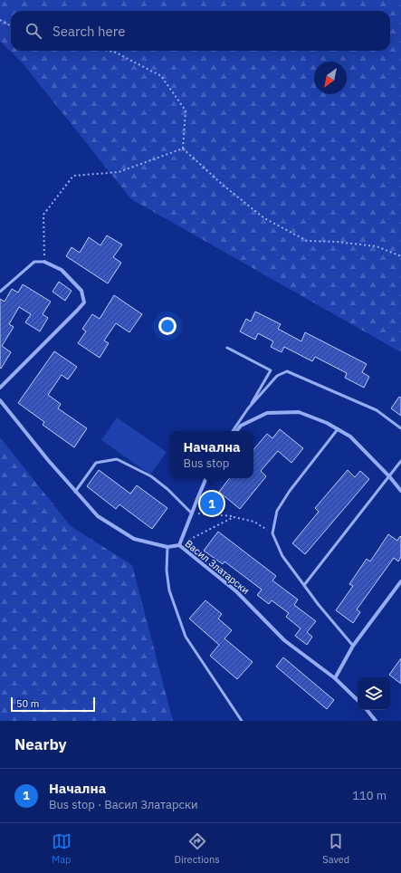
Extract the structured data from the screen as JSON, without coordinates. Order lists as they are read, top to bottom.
{
  "streets": {
    "street": ["Васил Златарски"]
  },
  "scale_bar": "50 m",
  "north": "bottom left",
  "page": {
    "search": "Search here",
    "popup": ["Начална", "Bus stop"],
    "pins": "1",
    "scale": "50 m",
    "heading": "Nearby",
    "list": [
      {
        "mark": "1",
        "name": "Начална",
        "note": "Bus stop · Васил Златарски",
        "value": "110 m"
      }
    ],
    "nav": ["Map", "Directions", "Saved"]
  }
}
